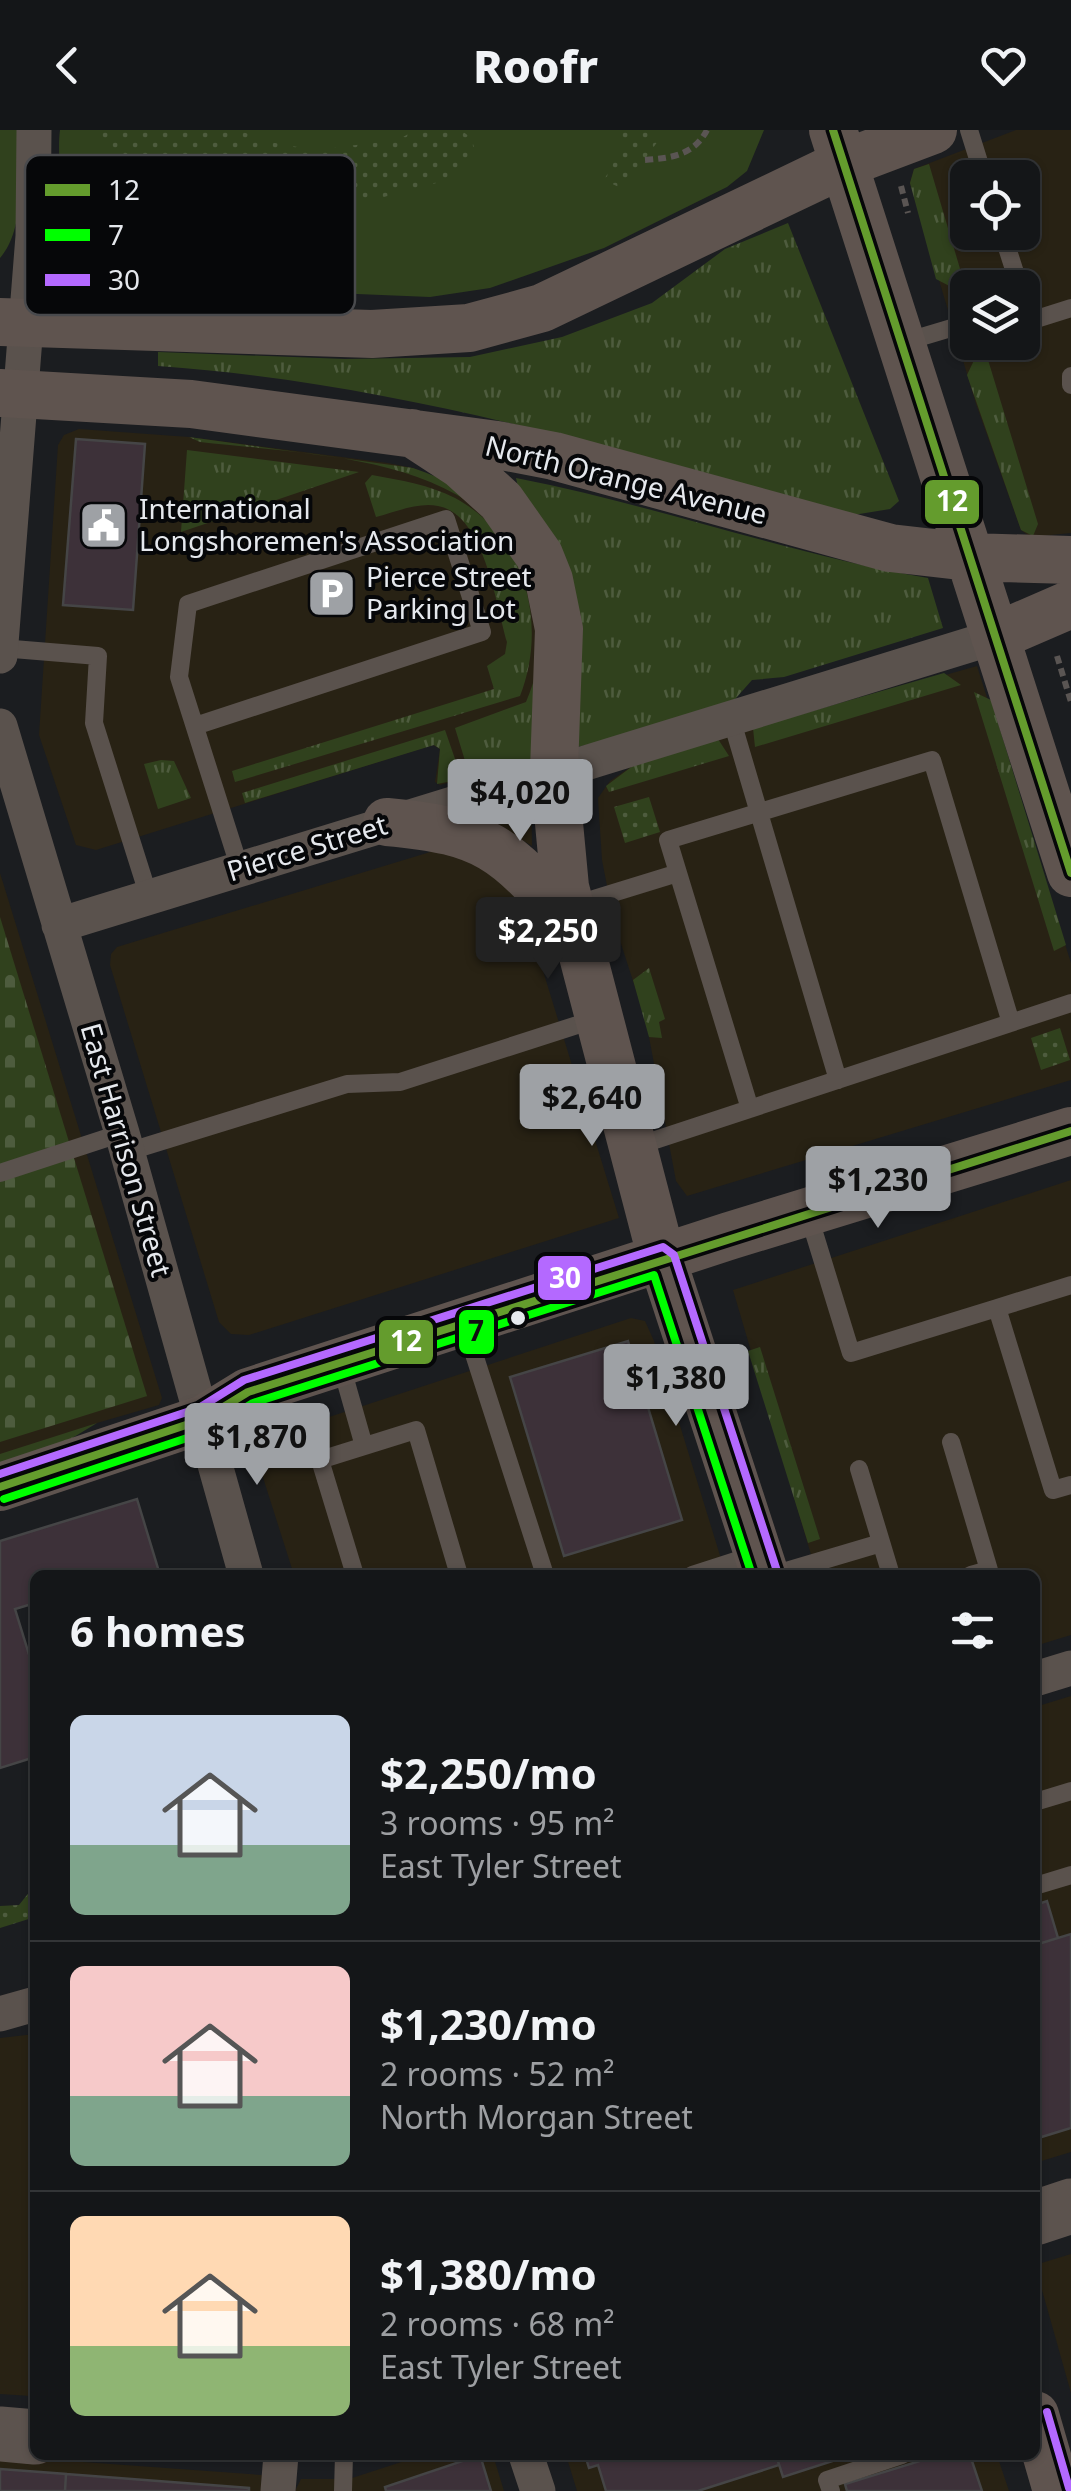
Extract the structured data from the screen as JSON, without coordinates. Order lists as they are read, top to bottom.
{
  "streets": {
    "main road": ["North Orange Avenue"],
    "street": ["Pierce Street", "East Harrison Street"]
  },
  "crossings": [
    ["Pierce Street", "East Harrison Street"]
  ],
  "places": {
    "public building": ["International Longshoremen's Association"],
    "parking": ["Pierce Street Parking Lot"]
  },
  "lines": ["transit line 12", "transit line 30", "transit line 7"],
  "legend": ["12", "7", "30"],
  "page": {
    "header": "Roofr",
    "price": [
      "$4,020",
      "$2,250",
      "$2,640",
      "$1,230",
      "$1,380",
      "$1,870"
    ],
    "heading": "6 homes",
    "list": [
      {
        "name": "$2,250/mo",
        "note": "3 rooms · 95 m² · East Tyler Street"
      },
      {
        "name": "$1,230/mo",
        "note": "2 rooms · 52 m² · North Morgan Street"
      },
      {
        "name": "$1,380/mo",
        "note": "2 rooms · 68 m² · East Tyler Street"
      }
    ]
  }
}
